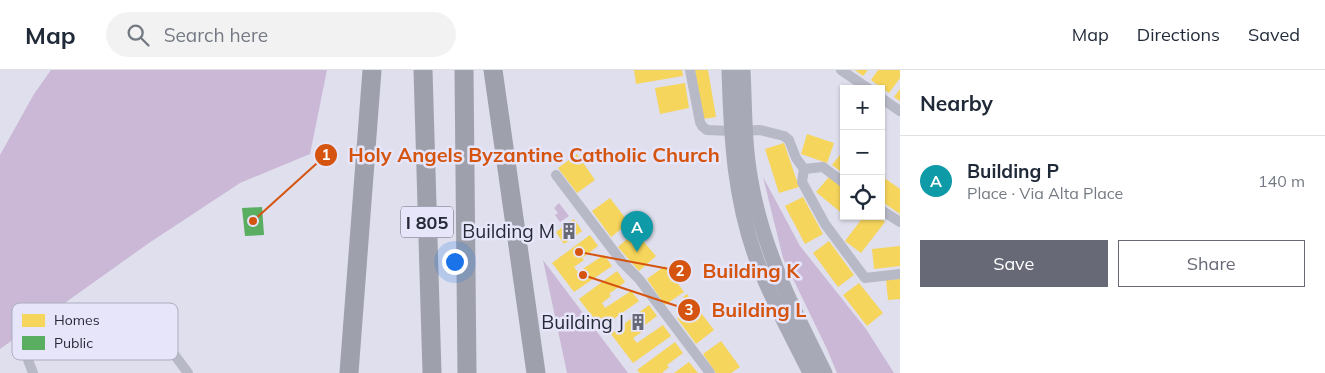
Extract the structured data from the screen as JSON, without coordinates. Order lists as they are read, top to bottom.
{
  "streets": {
    "highway": ["I 805"]
  },
  "places": {
    "other": ["Holy Angels Byzantine Catholic Church", "Building K", "Building L"],
    "building": ["Building M", "Building J"]
  },
  "legend": ["Homes", "Public"],
  "page": {
    "header": "Map",
    "search": "Search here",
    "nav": ["Map", "Directions", "Saved"],
    "heading": "Nearby",
    "map_buttons": ["+", "−"],
    "list": [
      {
        "mark": "A",
        "name": "Building P",
        "note": "Place · Via Alta Place",
        "value": "140 m"
      }
    ],
    "pins": "A",
    "buttons": ["Save", "Share"]
  }
}
